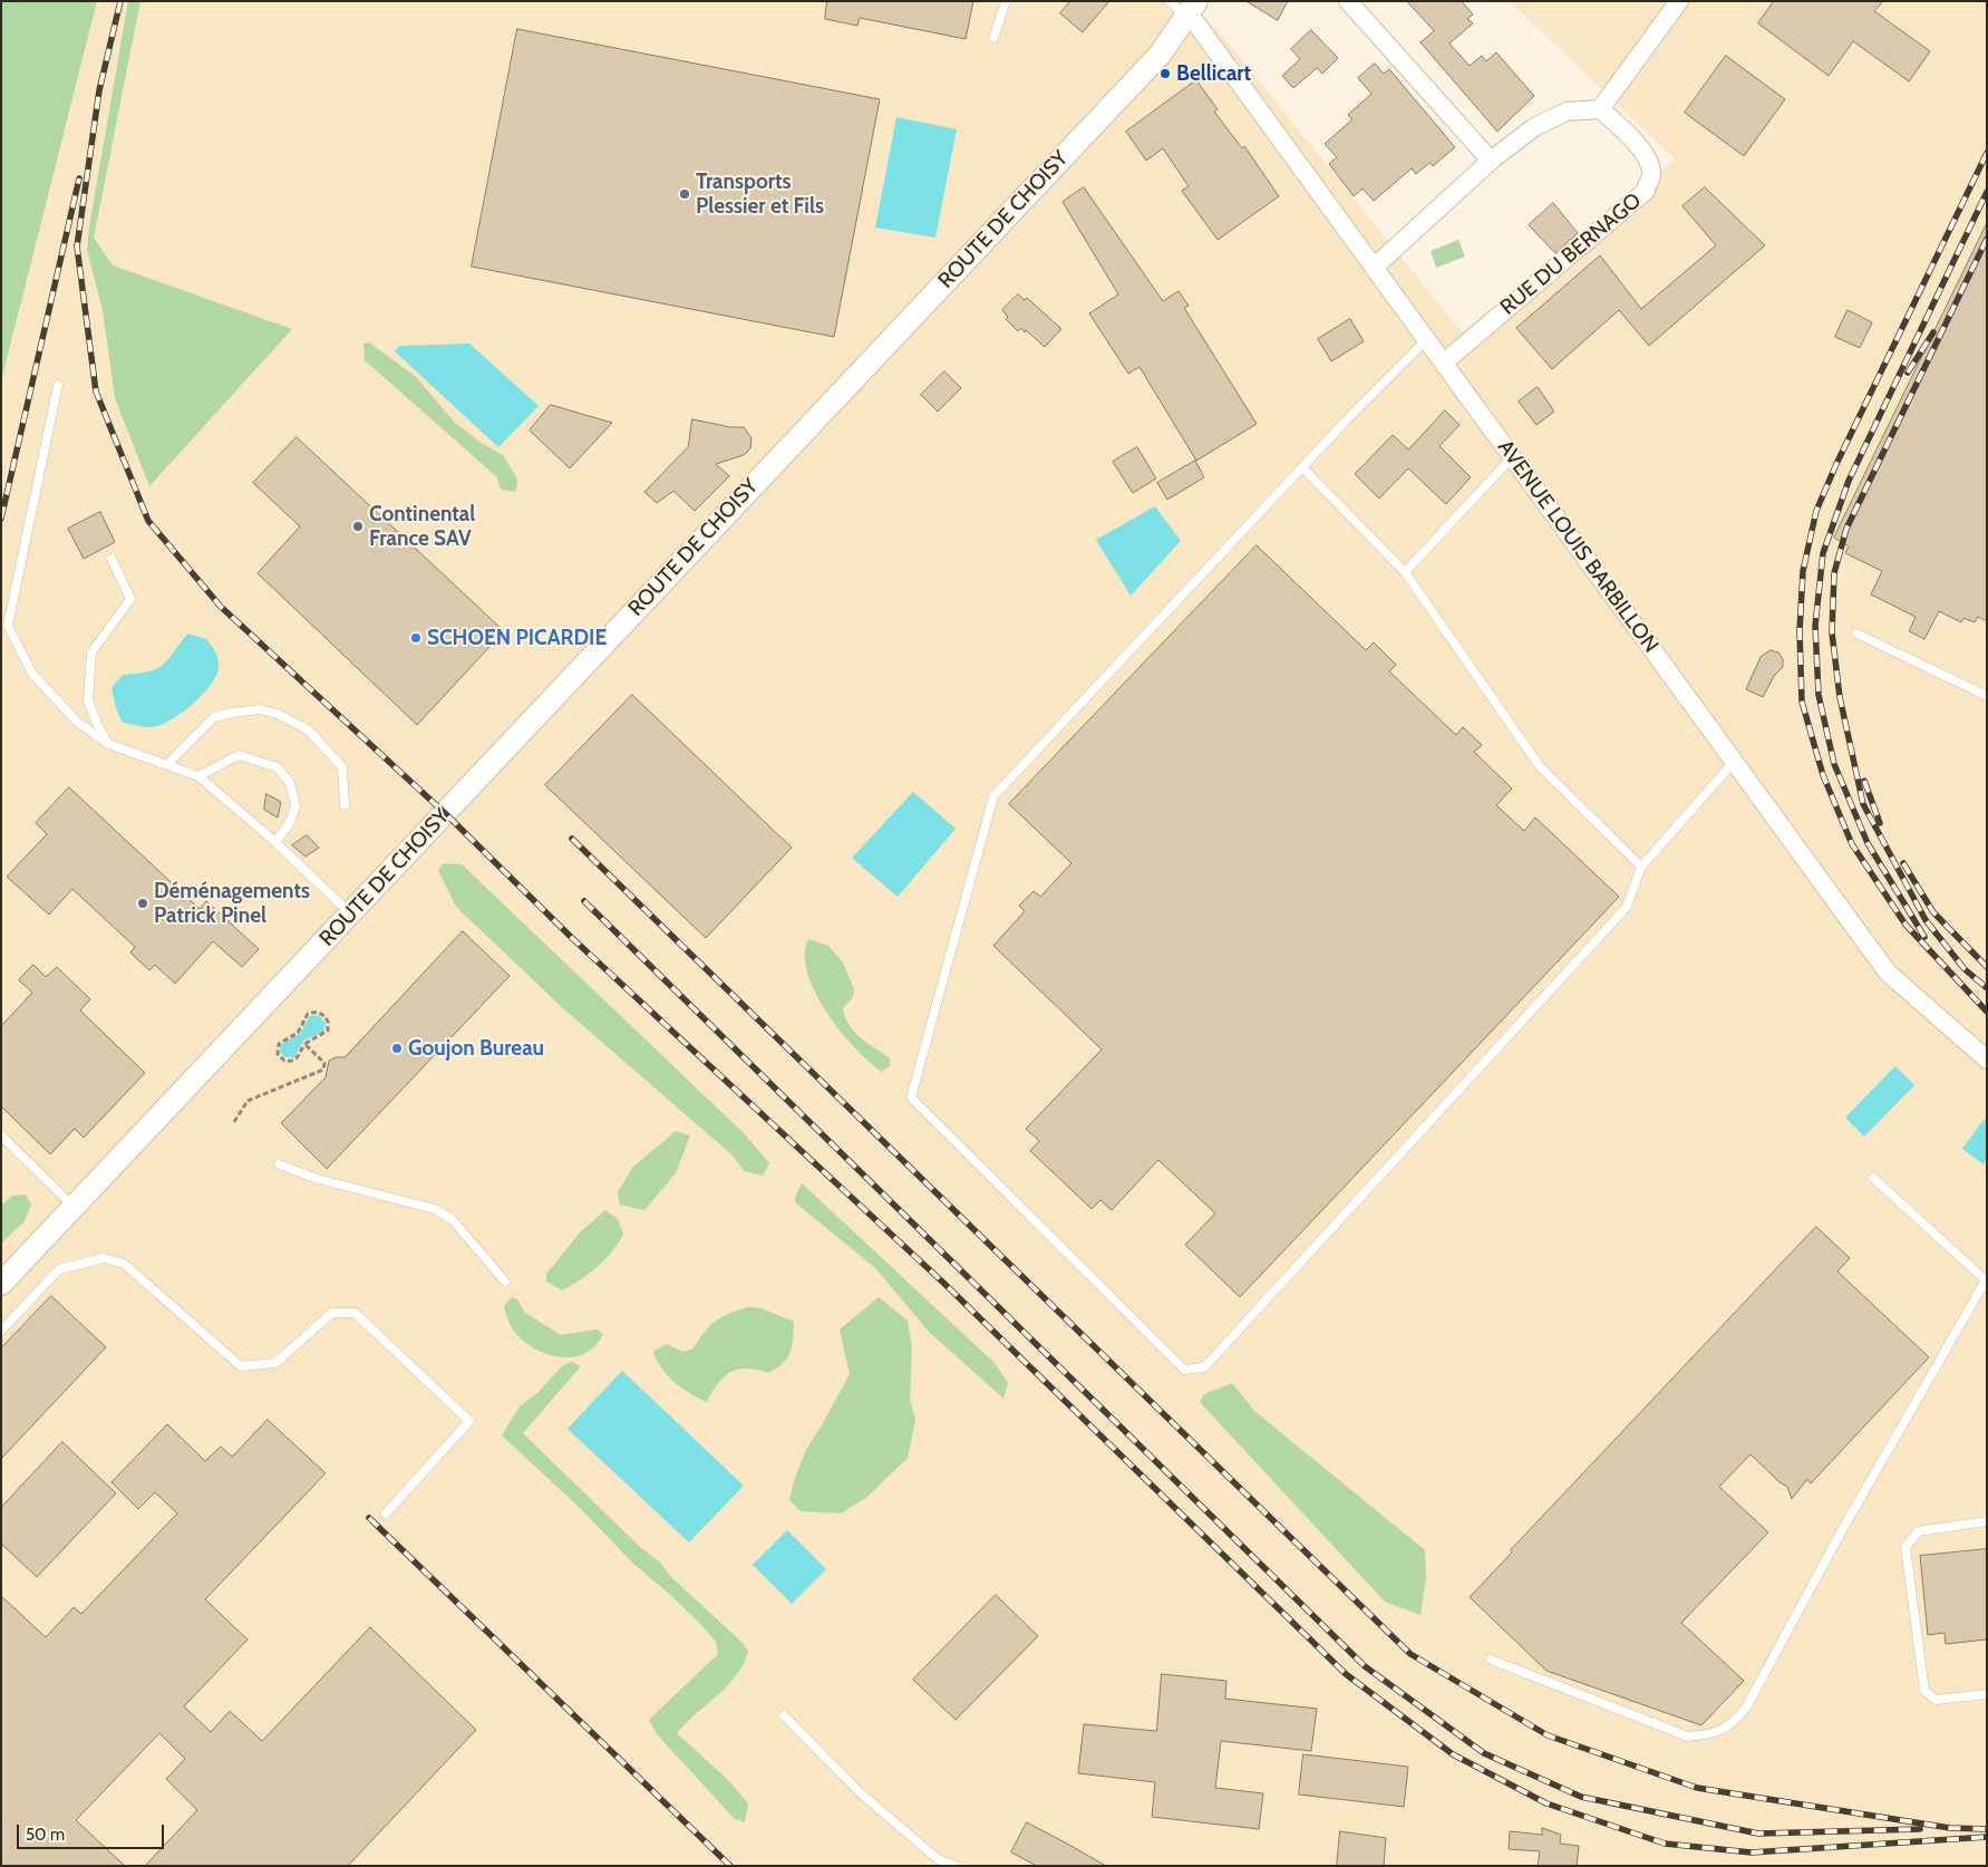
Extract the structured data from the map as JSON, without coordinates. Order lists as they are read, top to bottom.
{
  "streets": {
    "street": ["ROUTE DE CHOISY", "RUE DU BERNAGO", "AVENUE LOUIS BARBILLON"]
  },
  "crossings": [
    ["ROUTE DE CHOISY", "AVENUE LOUIS BARBILLON"],
    ["RUE DU BERNAGO", "AVENUE LOUIS BARBILLON"]
  ],
  "places": [
    "Bellicart",
    "Transports Plessier et Fils",
    "Continental France SAV",
    "SCHOEN PICARDIE",
    "Déménagements Patrick Pinel",
    "Goujon Bureau"
  ],
  "scale_bar": "50 m"
}
